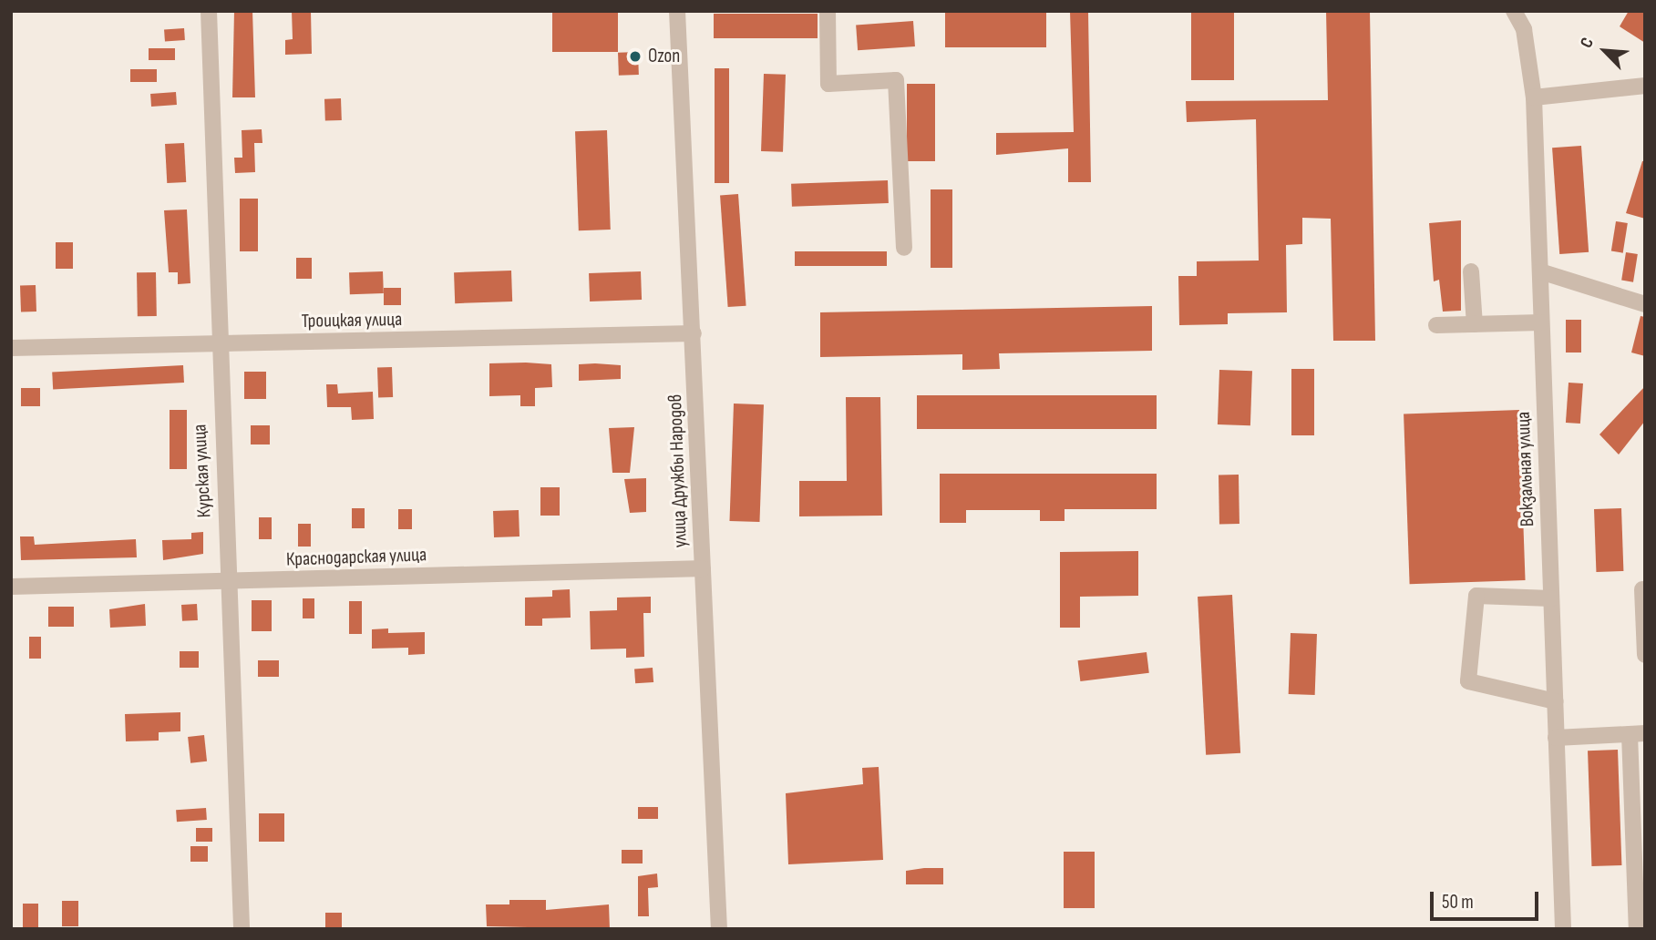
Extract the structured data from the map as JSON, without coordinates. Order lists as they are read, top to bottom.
{
  "streets": {
    "street": [
      "Троицкая улица",
      "Вокзальная улица",
      "Курская улица",
      "улица Дружбы Народов",
      "Краснодарская улица"
    ]
  },
  "crossings": [
    ["Троицкая улица", "Курская улица"],
    ["Троицкая улица", "улица Дружбы Народов"],
    ["Курская улица", "Краснодарская улица"],
    ["улица Дружбы Народов", "Краснодарская улица"]
  ],
  "places": ["Ozon"],
  "scale_bar": "50 m",
  "north": "top left"
}
